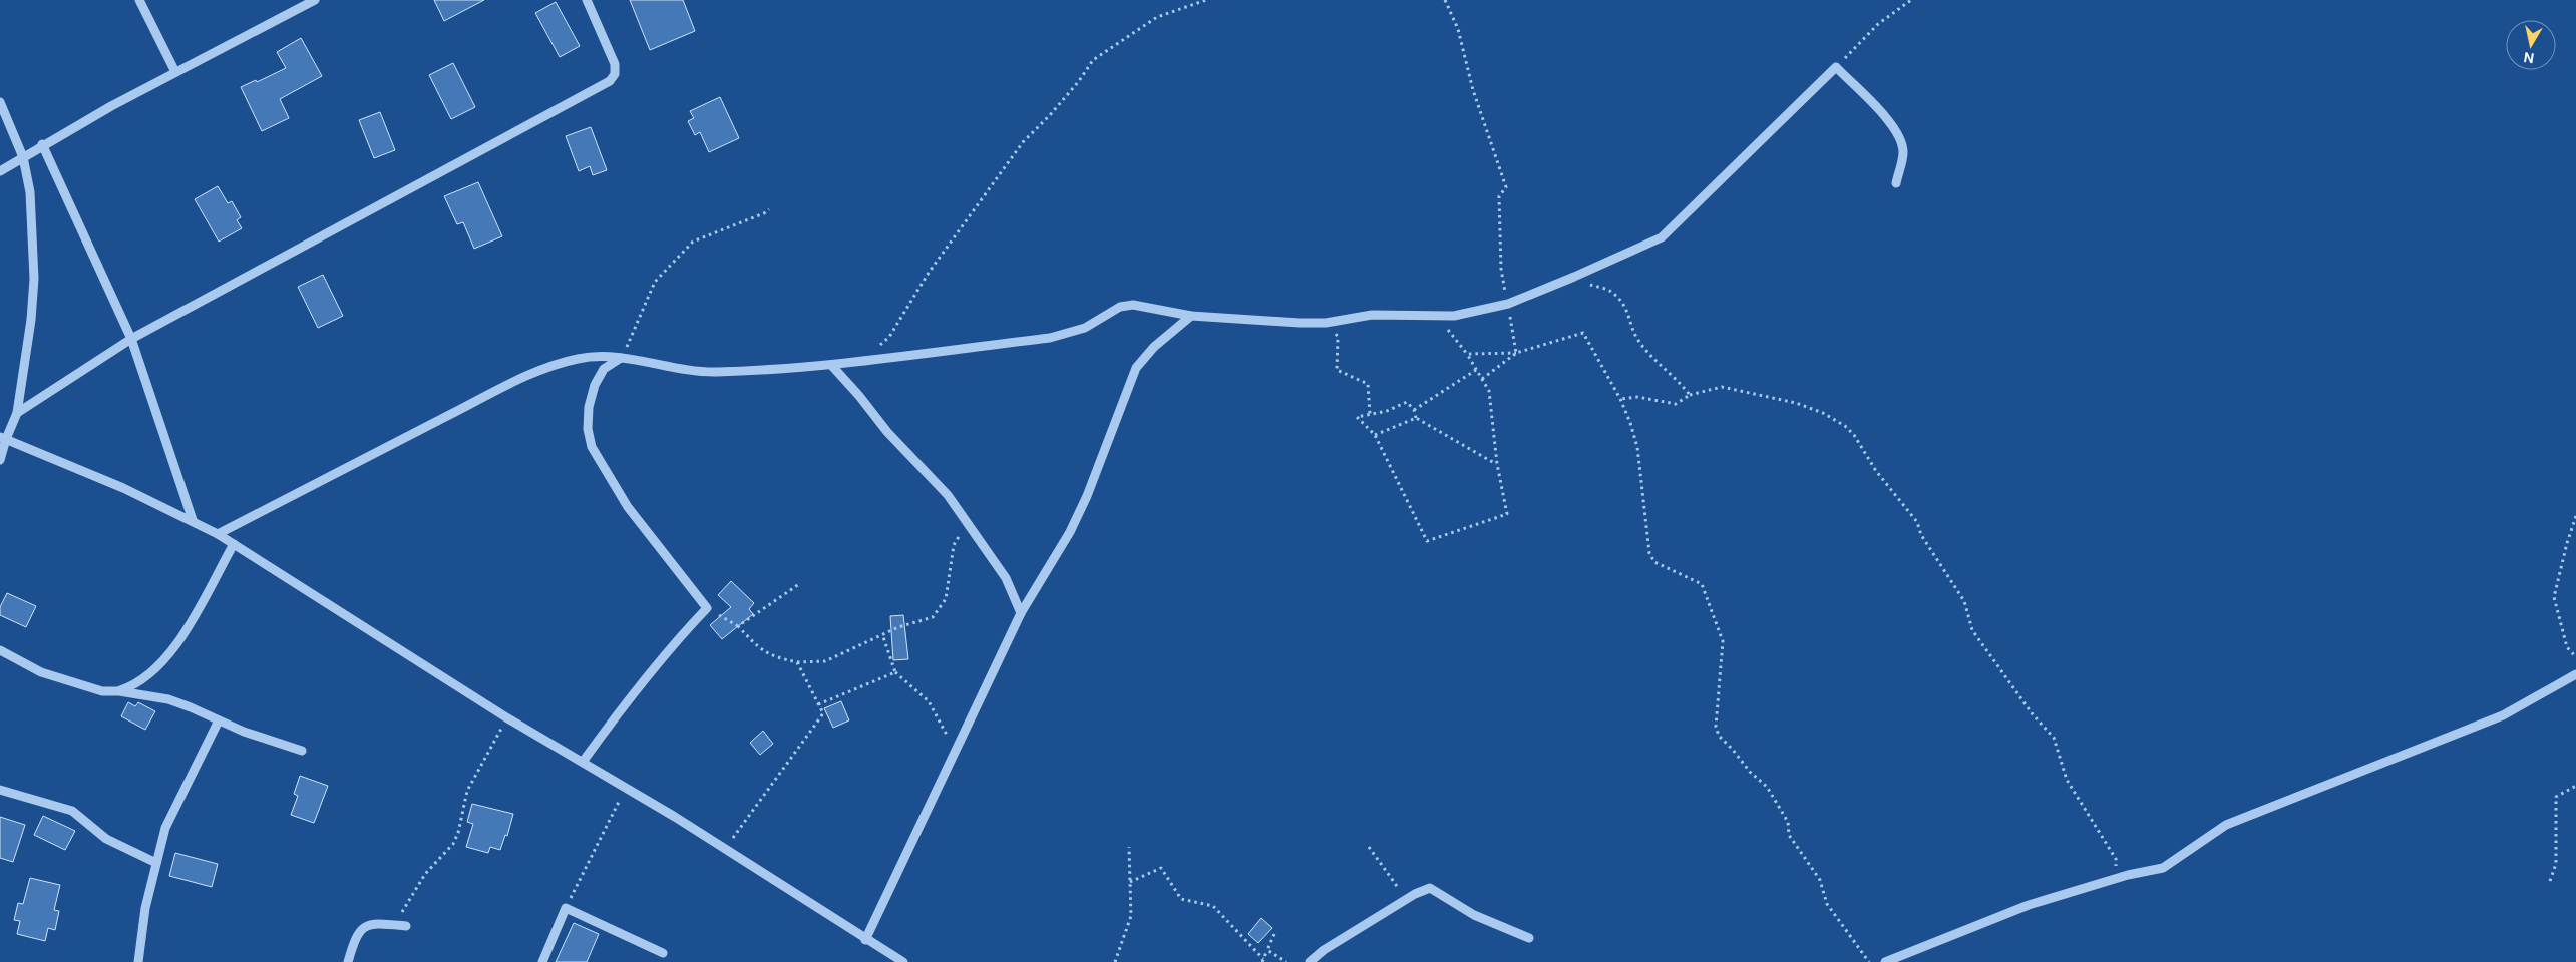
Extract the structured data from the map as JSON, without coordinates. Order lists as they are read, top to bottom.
{
  "north": "bottom"
}
